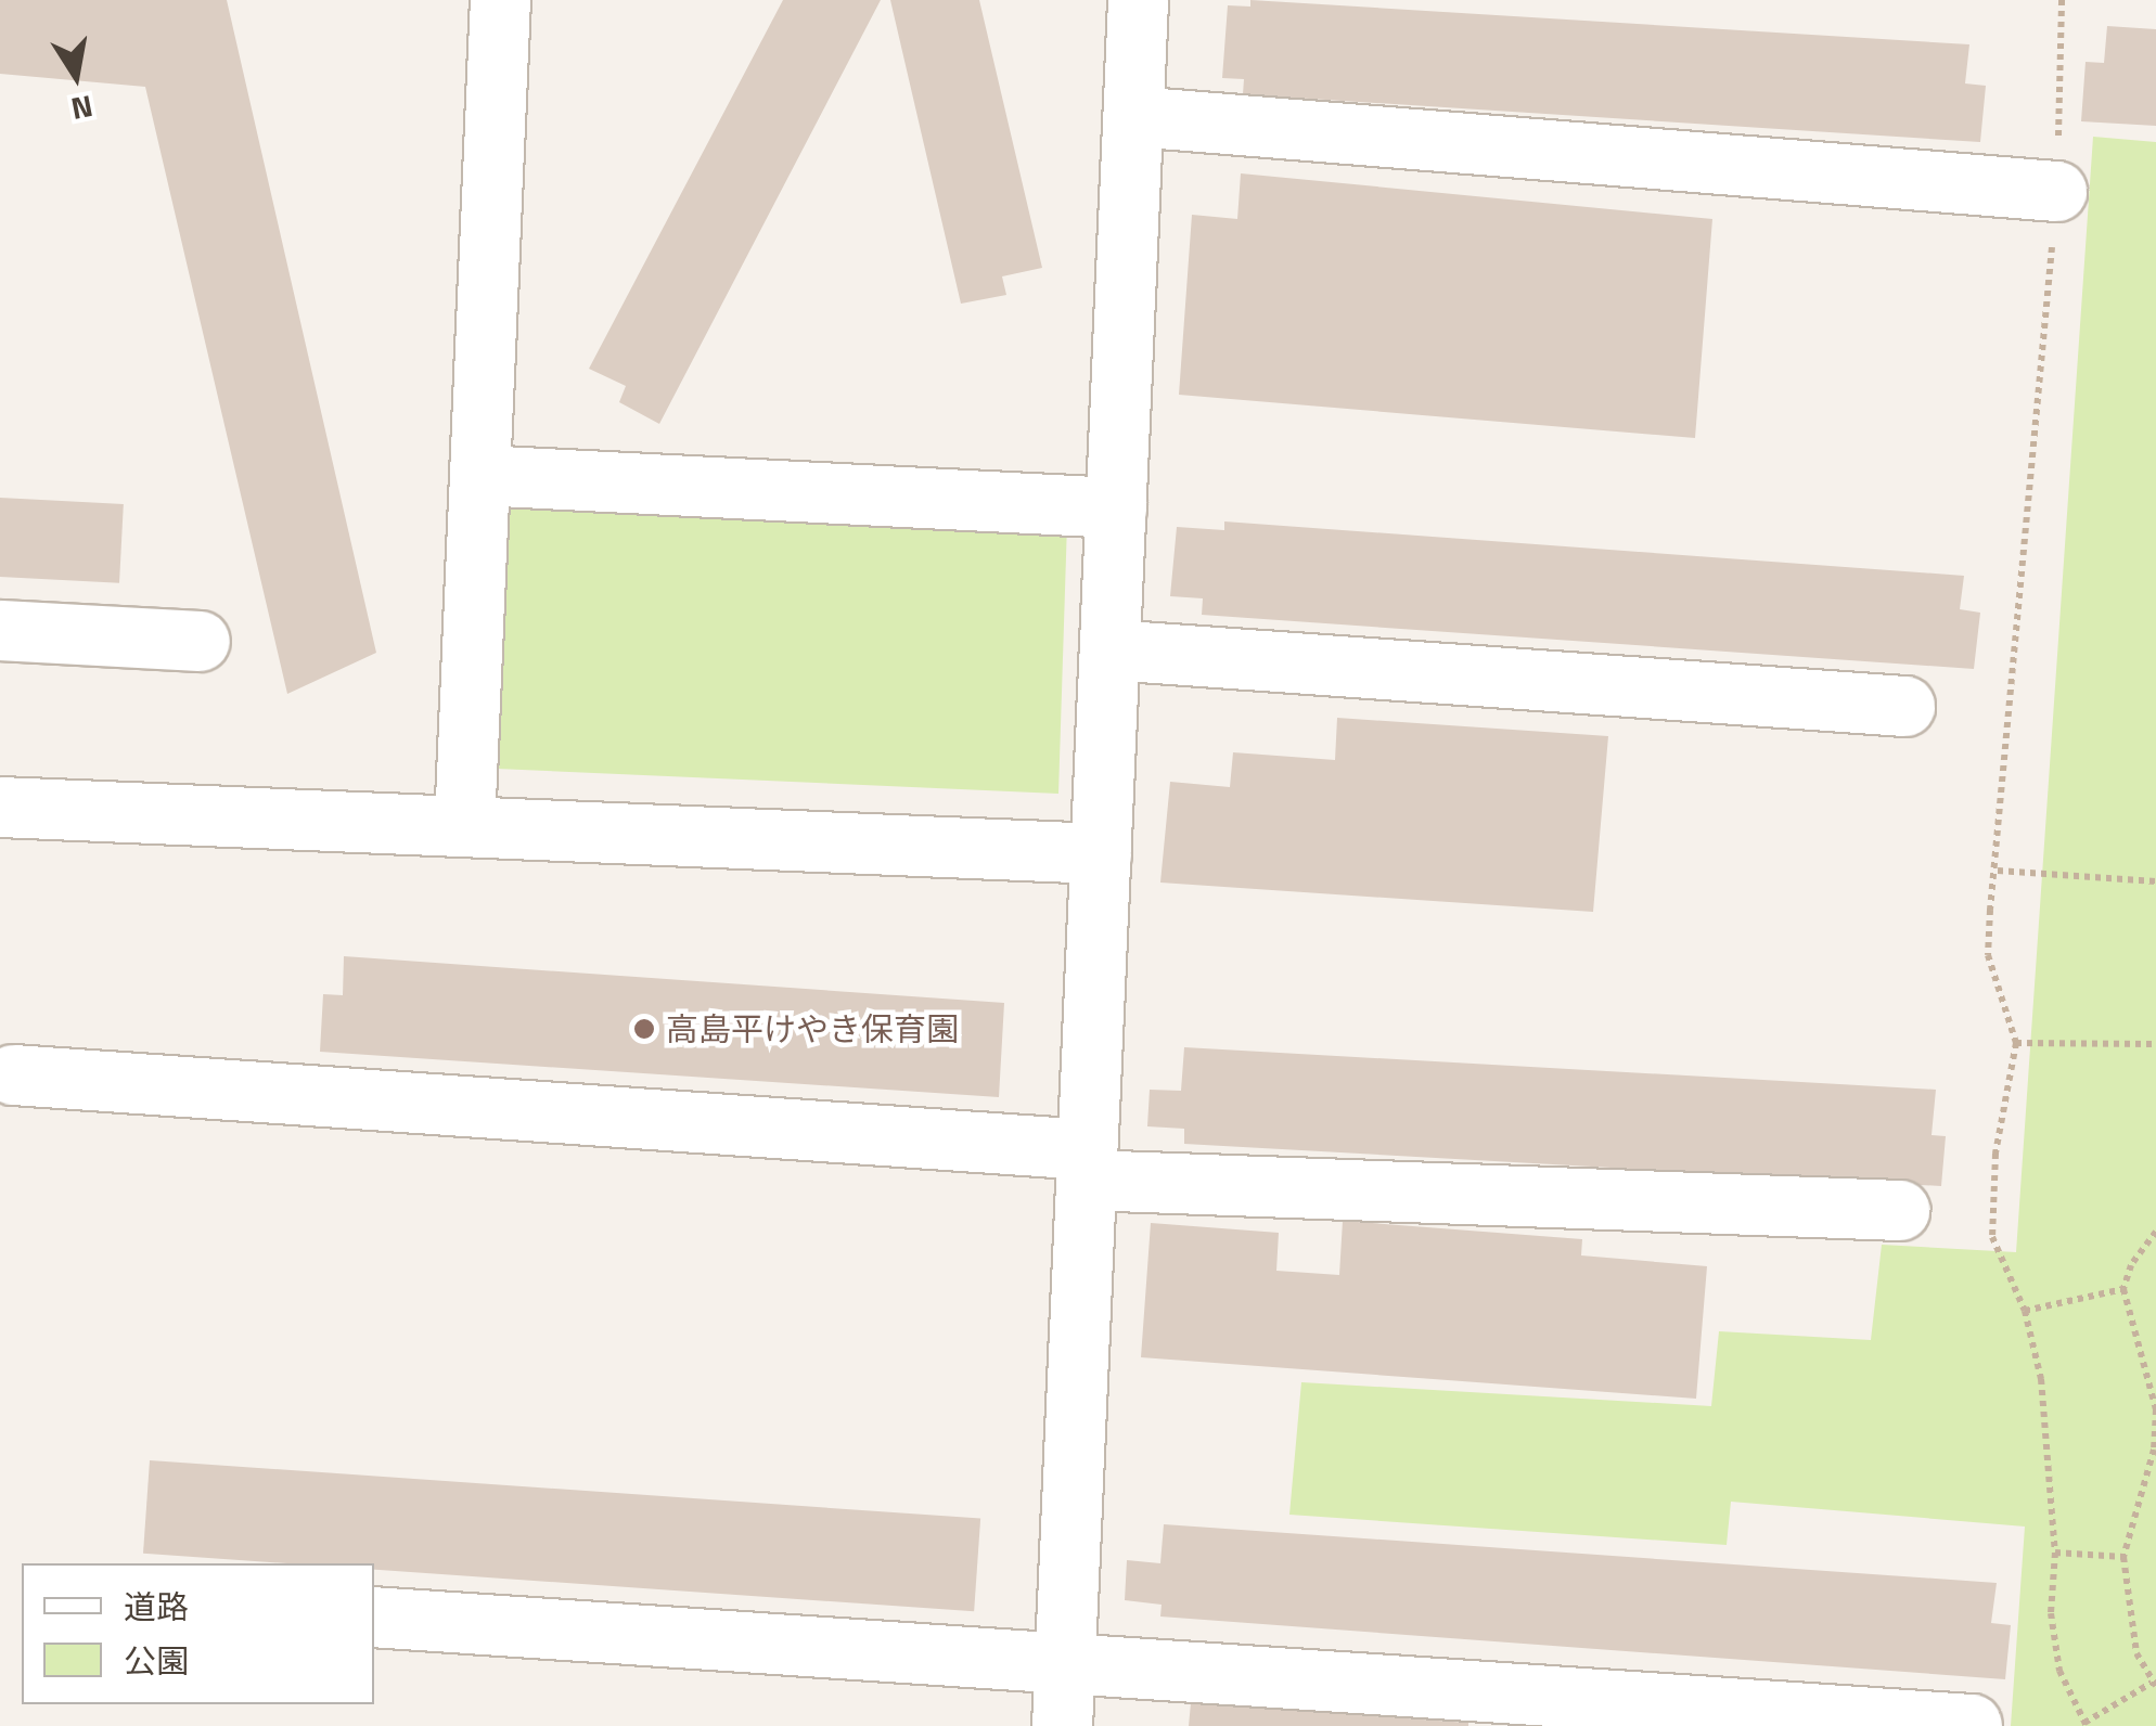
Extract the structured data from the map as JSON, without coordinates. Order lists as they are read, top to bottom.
{
  "places": ["高島平けやき保育園"],
  "legend": ["道路", "公園"],
  "north": "bottom"
}
